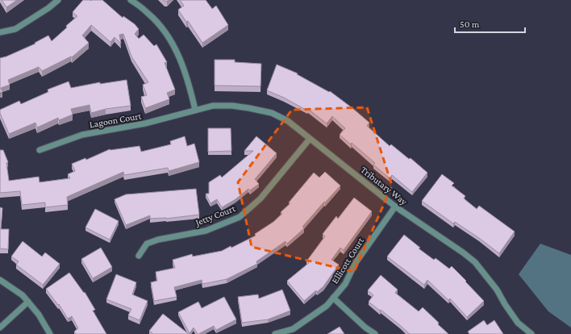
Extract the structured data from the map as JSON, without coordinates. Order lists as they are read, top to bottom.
{
  "streets": {
    "street": [
      "Lagoon Court",
      "Tributary Way",
      "Jetty Court",
      "Ellicott Court"
    ]
  },
  "crossings": [
    ["Lagoon Court", "Tributary Way"],
    ["Tributary Way", "Jetty Court"],
    ["Tributary Way", "Ellicott Court"]
  ],
  "scale_bar": "50 m"
}
